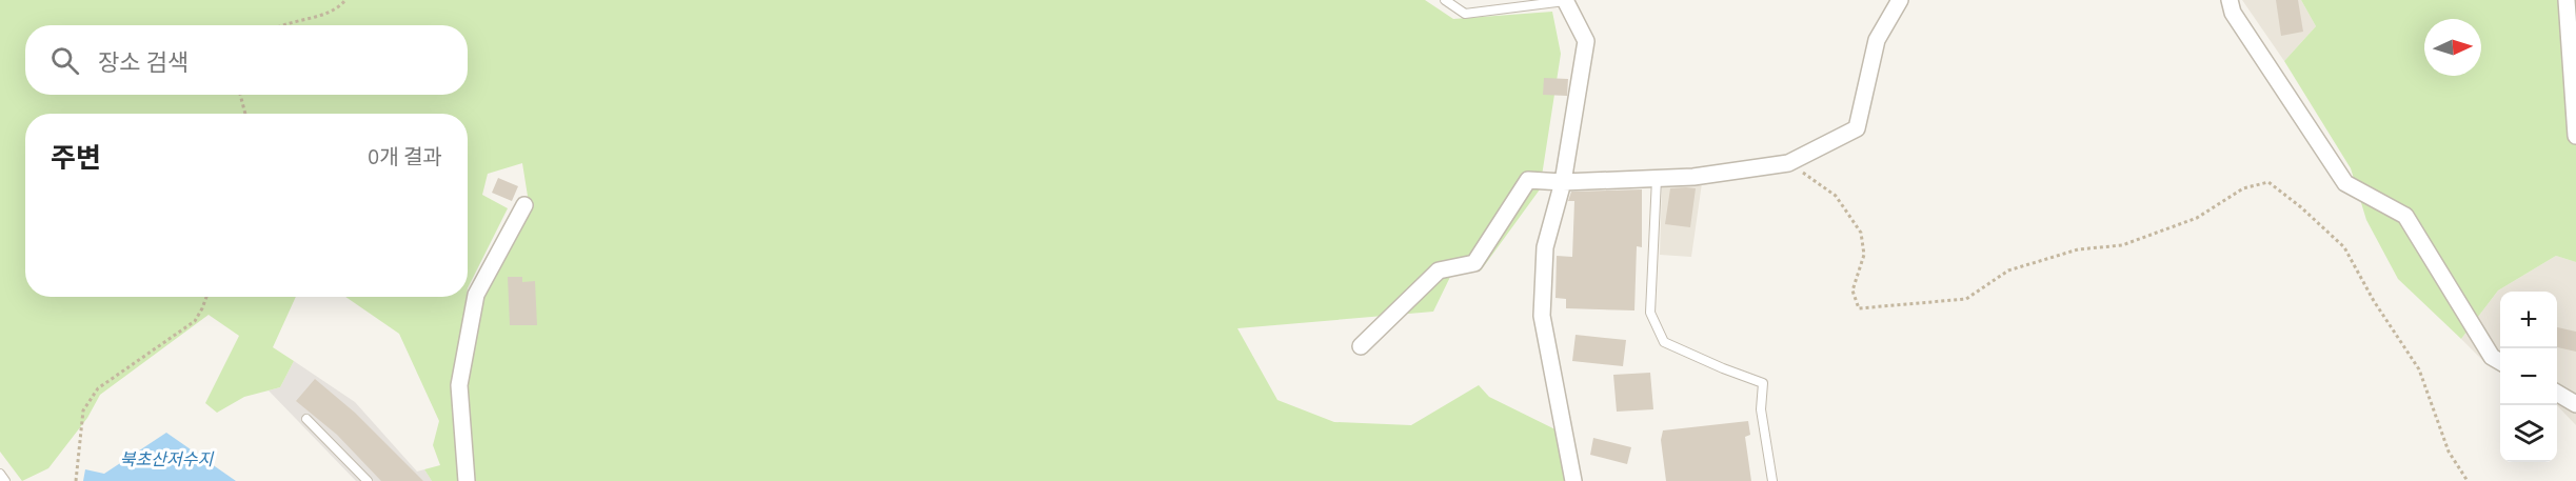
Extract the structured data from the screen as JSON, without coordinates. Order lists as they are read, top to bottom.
{
  "water": ["북초산저수지"],
  "north": "right",
  "page": {
    "search": "장소 검색",
    "heading": ["주변", "0개 결과"],
    "map_buttons": ["+", "−"]
  }
}
